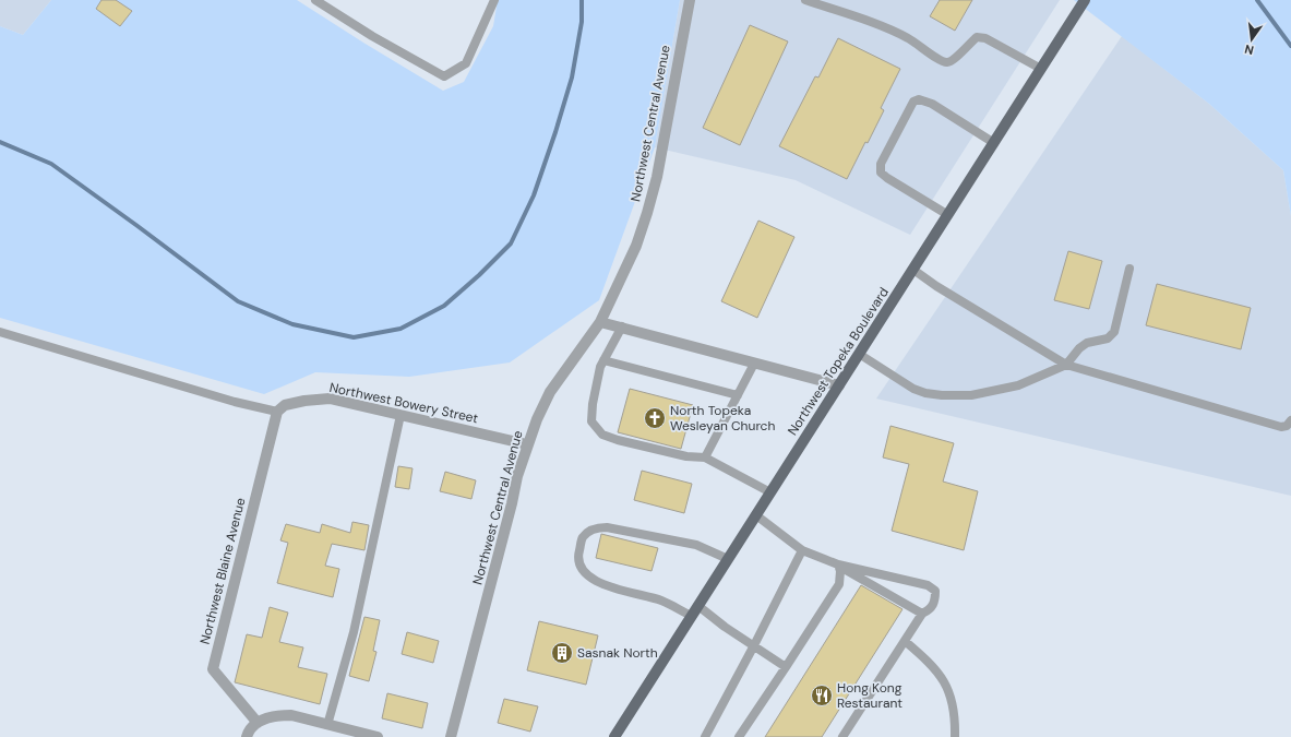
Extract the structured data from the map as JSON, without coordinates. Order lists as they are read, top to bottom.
{
  "streets": {
    "main road": ["Northwest Topeka Boulevard"],
    "street": ["Northwest Central Avenue", "Northwest Bowery Street", "Northwest Blaine Avenue"]
  },
  "crossings": [
    ["Northwest Central Avenue", "Northwest Bowery Street"],
    ["Northwest Bowery Street", "Northwest Blaine Avenue"]
  ],
  "places": {
    "church": ["North Topeka Wesleyan Church"],
    "building": ["Sasnak North"],
    "restaurant": ["Hong Kong Restaurant"]
  },
  "north": "bottom"
}
